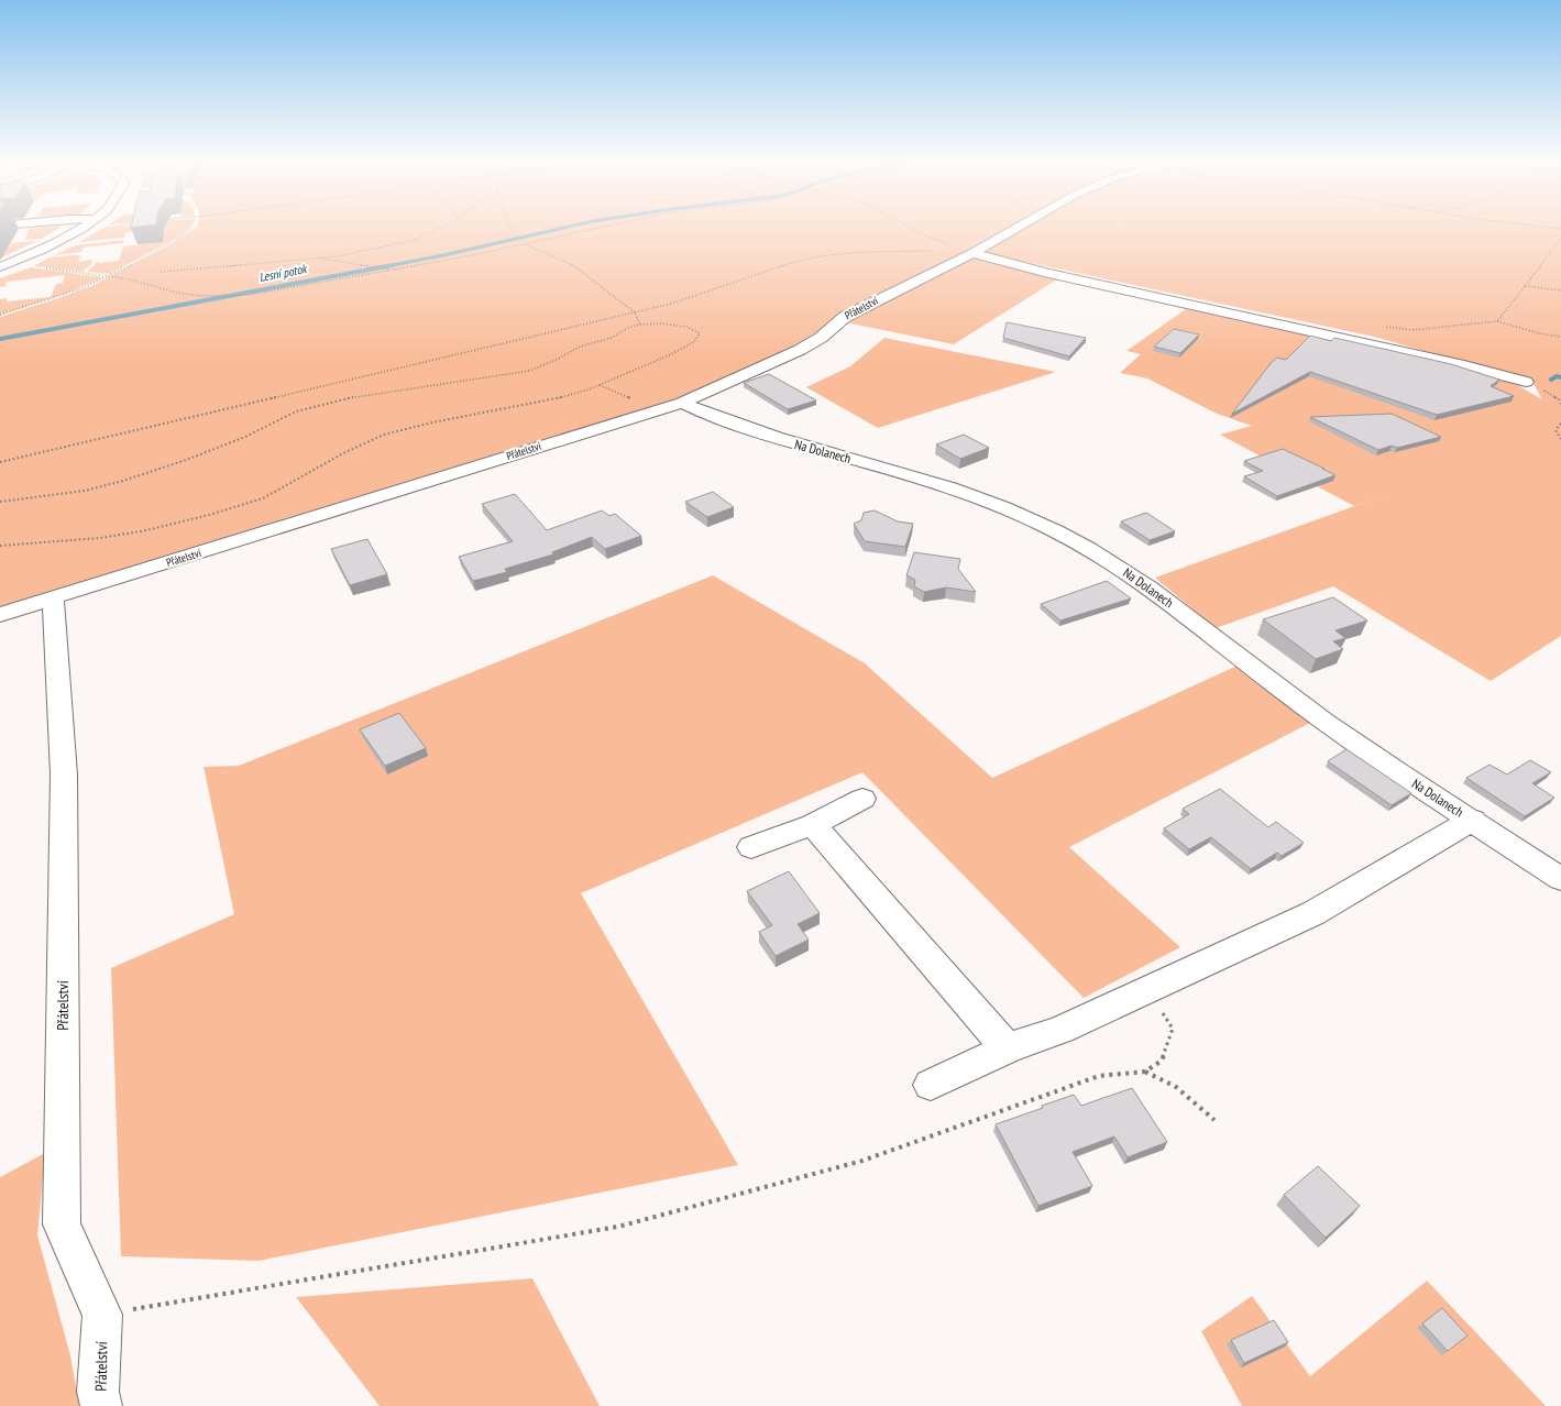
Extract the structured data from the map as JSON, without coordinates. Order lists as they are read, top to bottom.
{
  "streets": {
    "street": ["Přátelství", "Na Dolanech"]
  },
  "crossings": [
    ["Přátelství", "Na Dolanech"]
  ],
  "water": ["Lesní potok"]
}
